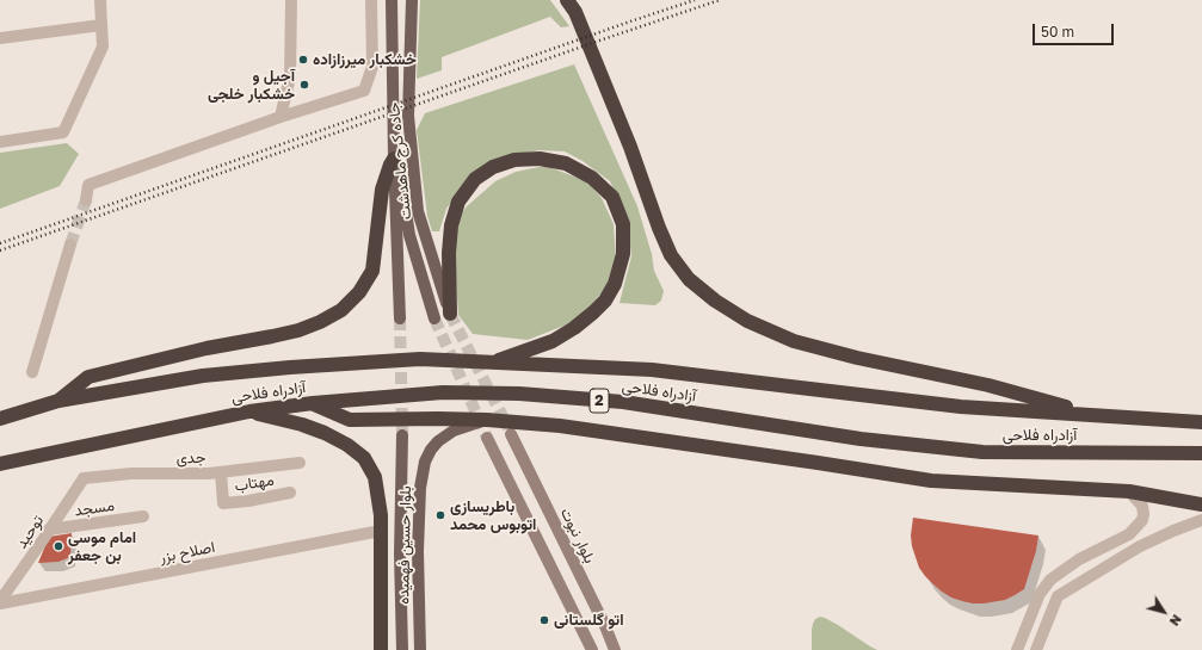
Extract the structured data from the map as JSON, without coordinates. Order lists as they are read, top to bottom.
{
  "streets": {
    "highway": ["آزادراه فلاحی", "2"],
    "main road": ["جاده کرج ماهدشت", "بلوار نبوت", "بلوار حسین فهمیده"],
    "street": [
      "جدی",
      "مهتاب",
      "مسجد",
      "توحید",
      "اصلاح بزر"
    ]
  },
  "crossings": [
    ["جدی", "مهتاب"],
    ["جدی", "توحید"],
    ["مسجد", "توحید"],
    ["توحید", "اصلاح بزر"]
  ],
  "places": [
    "خشکبار میرزازاده",
    "آجیل و خشکبار خلجی",
    "باطریسازی اتوبوس محمد",
    "امام موسی بن جعفر",
    "اتو گلستانی"
  ],
  "scale_bar": "50 m",
  "north": "bottom right"
}
